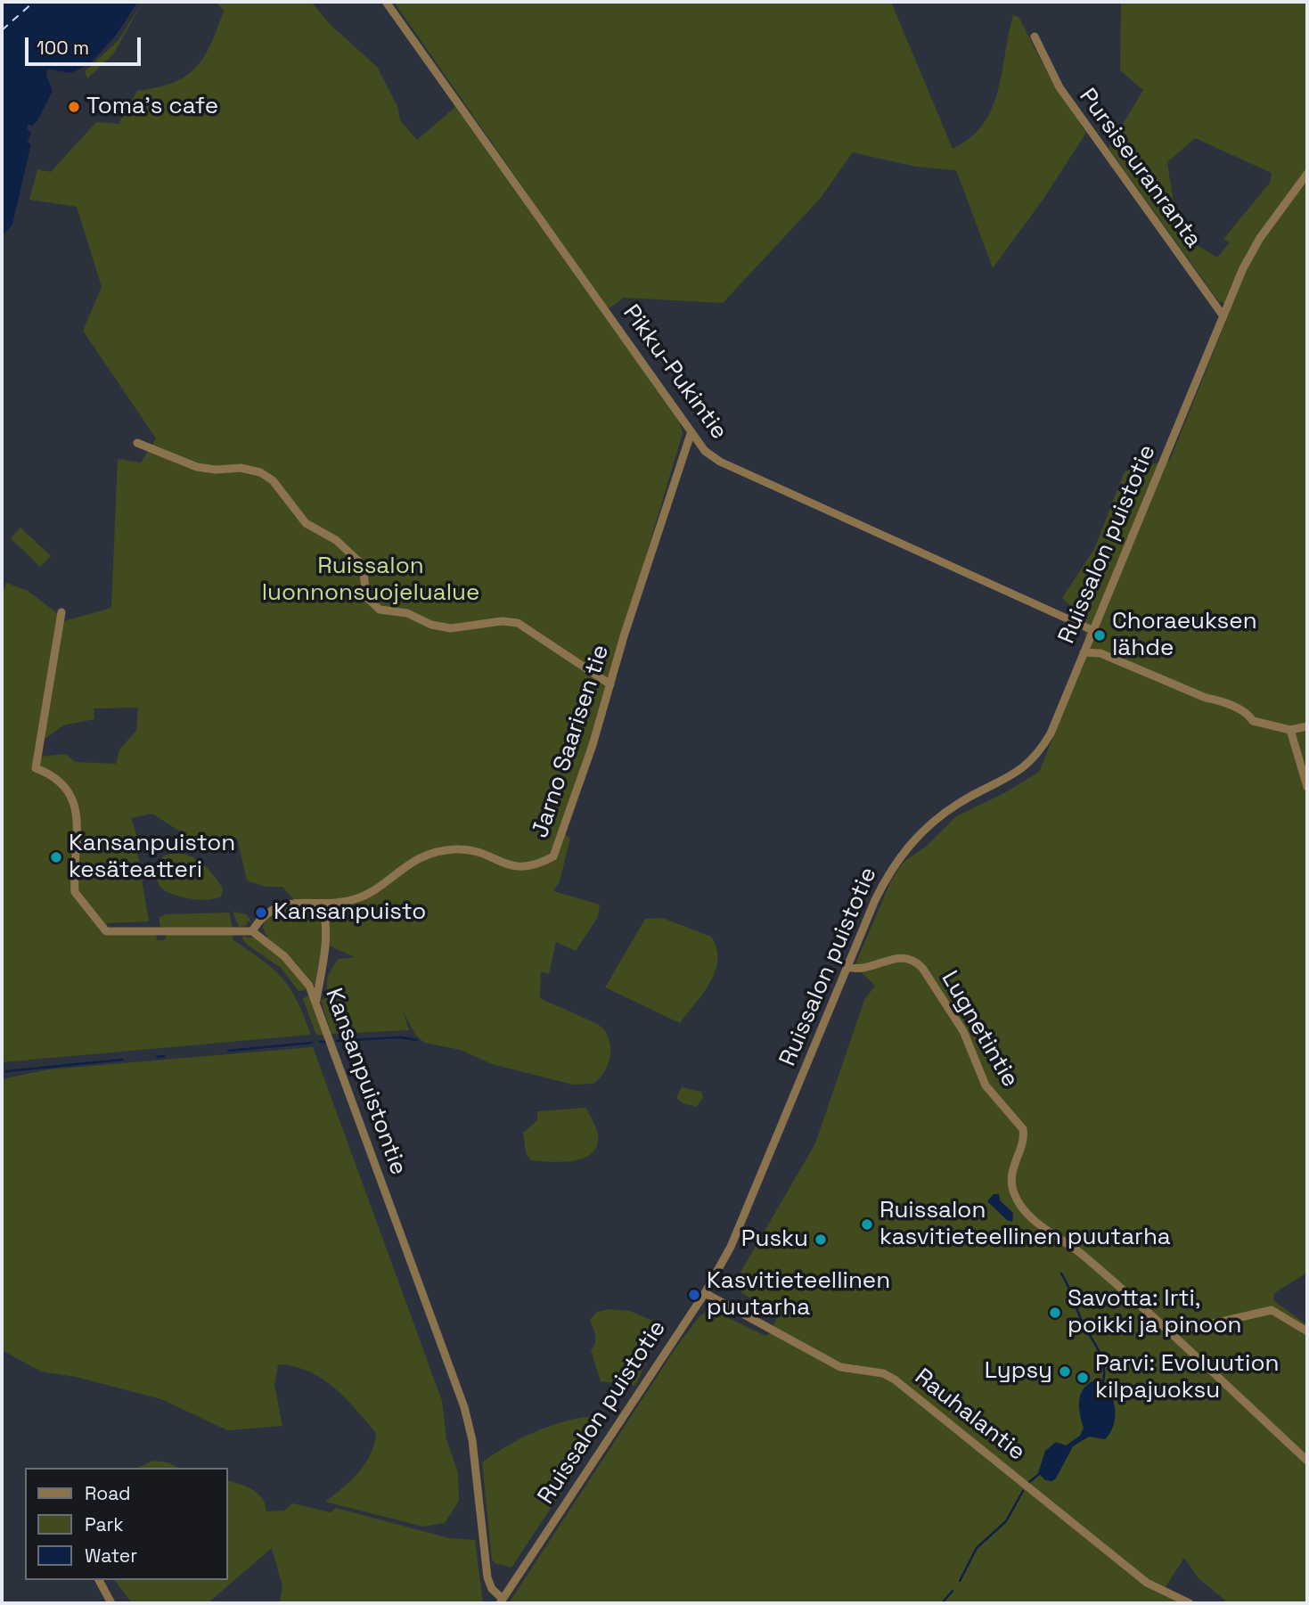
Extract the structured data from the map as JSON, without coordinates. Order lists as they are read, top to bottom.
{
  "streets": {
    "street": [
      "Pursiseuranranta",
      "Pikku-Pukintie",
      "Ruissalon puistotie",
      "Jarno Saarisen tie",
      "Lugnetintie",
      "Kansanpuistontie",
      "Rauhalantie"
    ]
  },
  "crossings": [
    ["Pursiseuranranta", "Ruissalon puistotie"],
    ["Pikku-Pukintie", "Ruissalon puistotie"],
    ["Pikku-Pukintie", "Jarno Saarisen tie"],
    ["Ruissalon puistotie", "Lugnetintie"],
    ["Ruissalon puistotie", "Kansanpuistontie"],
    ["Ruissalon puistotie", "Rauhalantie"],
    ["Jarno Saarisen tie", "Kansanpuistontie"]
  ],
  "parks": ["Ruissalon luonnonsuojelualue"],
  "places": [
    "Toma's cafe",
    "Choraeuksen lähde",
    "Kansanpuiston kesäteatteri",
    "Kansanpuisto",
    "Ruissalon kasvitieteellinen puutarha",
    "Pusku",
    "Kasvitieteellinen puutarha",
    "Savotta: Irti, poikki ja pinoon",
    "Lypsy",
    "Parvi: Evoluution kilpajuoksu"
  ],
  "legend": ["Road", "Park", "Water"],
  "scale_bar": "100 m"
}
